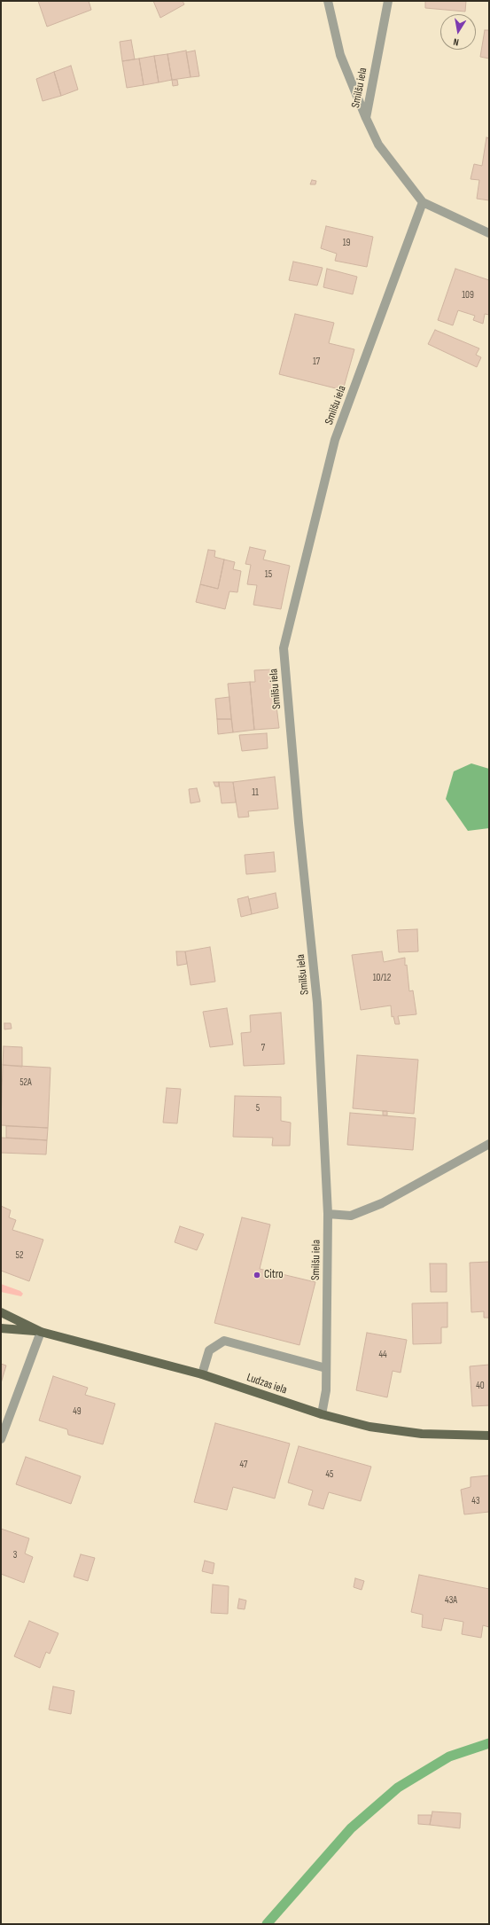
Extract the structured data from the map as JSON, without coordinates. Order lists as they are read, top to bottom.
{
  "streets": {
    "main road": ["Ludzas iela"],
    "street": ["Smilšu iela"]
  },
  "crossings": [
    ["Smilšu iela", "Ludzas iela"]
  ],
  "places": ["Citro"],
  "house_numbers": [
    "19",
    "109",
    "17",
    "15",
    "11",
    "10/12",
    "7",
    "52A",
    "5",
    "52",
    "44",
    "40",
    "49",
    "47",
    "45",
    "43",
    "3",
    "43A"
  ],
  "north": "bottom"
}
